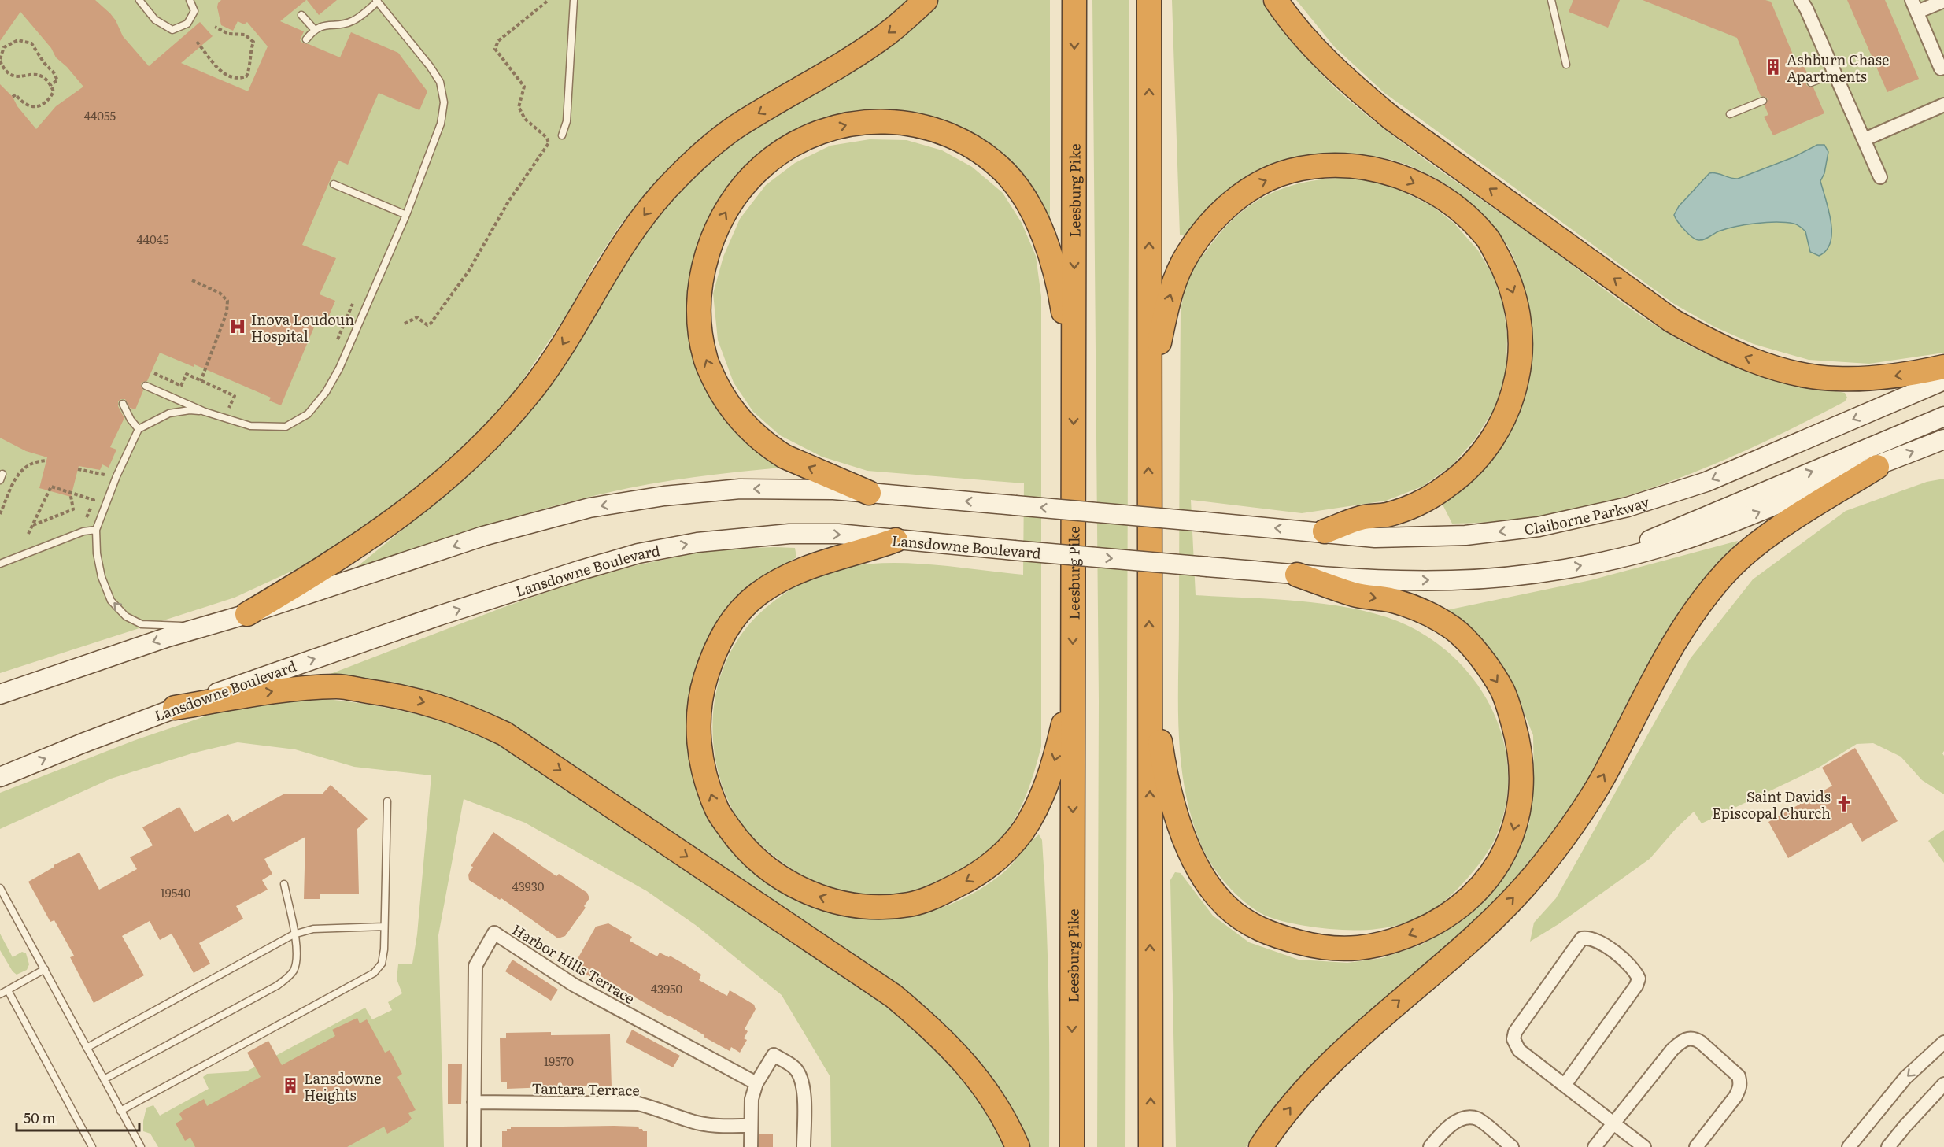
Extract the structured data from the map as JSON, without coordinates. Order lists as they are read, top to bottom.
{
  "streets": {
    "highway": ["Leesburg Pike"],
    "main road": ["Claiborne Parkway", "Lansdowne Boulevard"],
    "street": ["Harbor Hills Terrace", "Tantara Terrace"]
  },
  "crossings": [
    ["Harbor Hills Terrace", "Tantara Terrace"]
  ],
  "places": {
    "building": ["Ashburn Chase Apartments", "Lansdowne Heights"],
    "hospital": ["Inova Loudoun Hospital"],
    "church": ["Saint Davids Episcopal Church"]
  },
  "house_numbers": [
    "44055",
    "44045",
    "43930",
    "19540",
    "43950",
    "19570"
  ],
  "scale_bar": "50 m"
}
